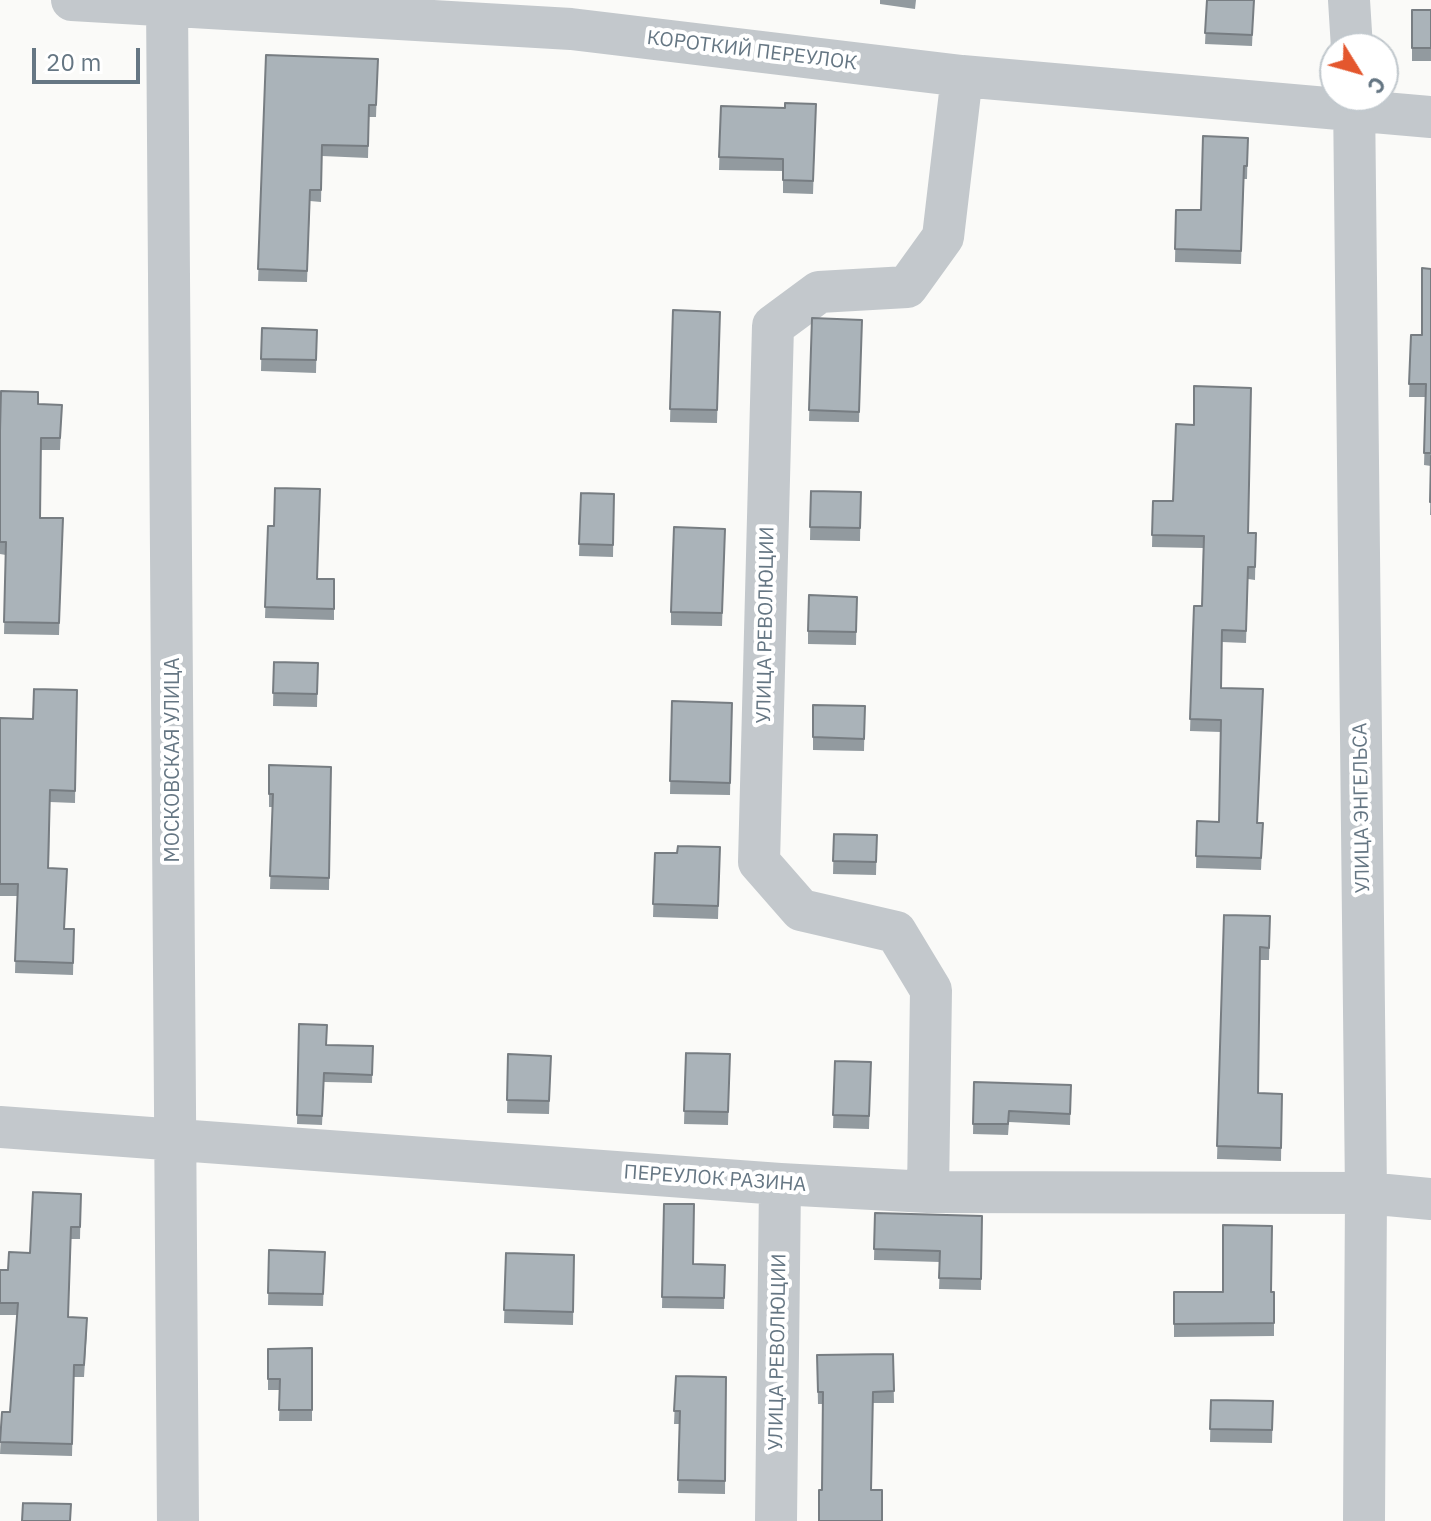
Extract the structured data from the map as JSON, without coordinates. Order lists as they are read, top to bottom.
{
  "streets": {
    "street": [
      "КОРОТКИЙ ПЕРЕУЛОК",
      "УЛИЦА РЕВОЛЮЦИИ",
      "МОСКОВСКАЯ УЛИЦА",
      "УЛИЦА ЭНГЕЛЬСА",
      "ПЕРЕУЛОК РАЗИНА"
    ]
  },
  "crossings": [
    ["КОРОТКИЙ ПЕРЕУЛОК", "УЛИЦА РЕВОЛЮЦИИ"],
    ["КОРОТКИЙ ПЕРЕУЛОК", "МОСКОВСКАЯ УЛИЦА"],
    ["УЛИЦА РЕВОЛЮЦИИ", "ПЕРЕУЛОК РАЗИНА"],
    ["МОСКОВСКАЯ УЛИЦА", "ПЕРЕУЛОК РАЗИНА"],
    ["УЛИЦА ЭНГЕЛЬСА", "ПЕРЕУЛОК РАЗИНА"]
  ],
  "scale_bar": "20 m",
  "north": "bottom right"
}
